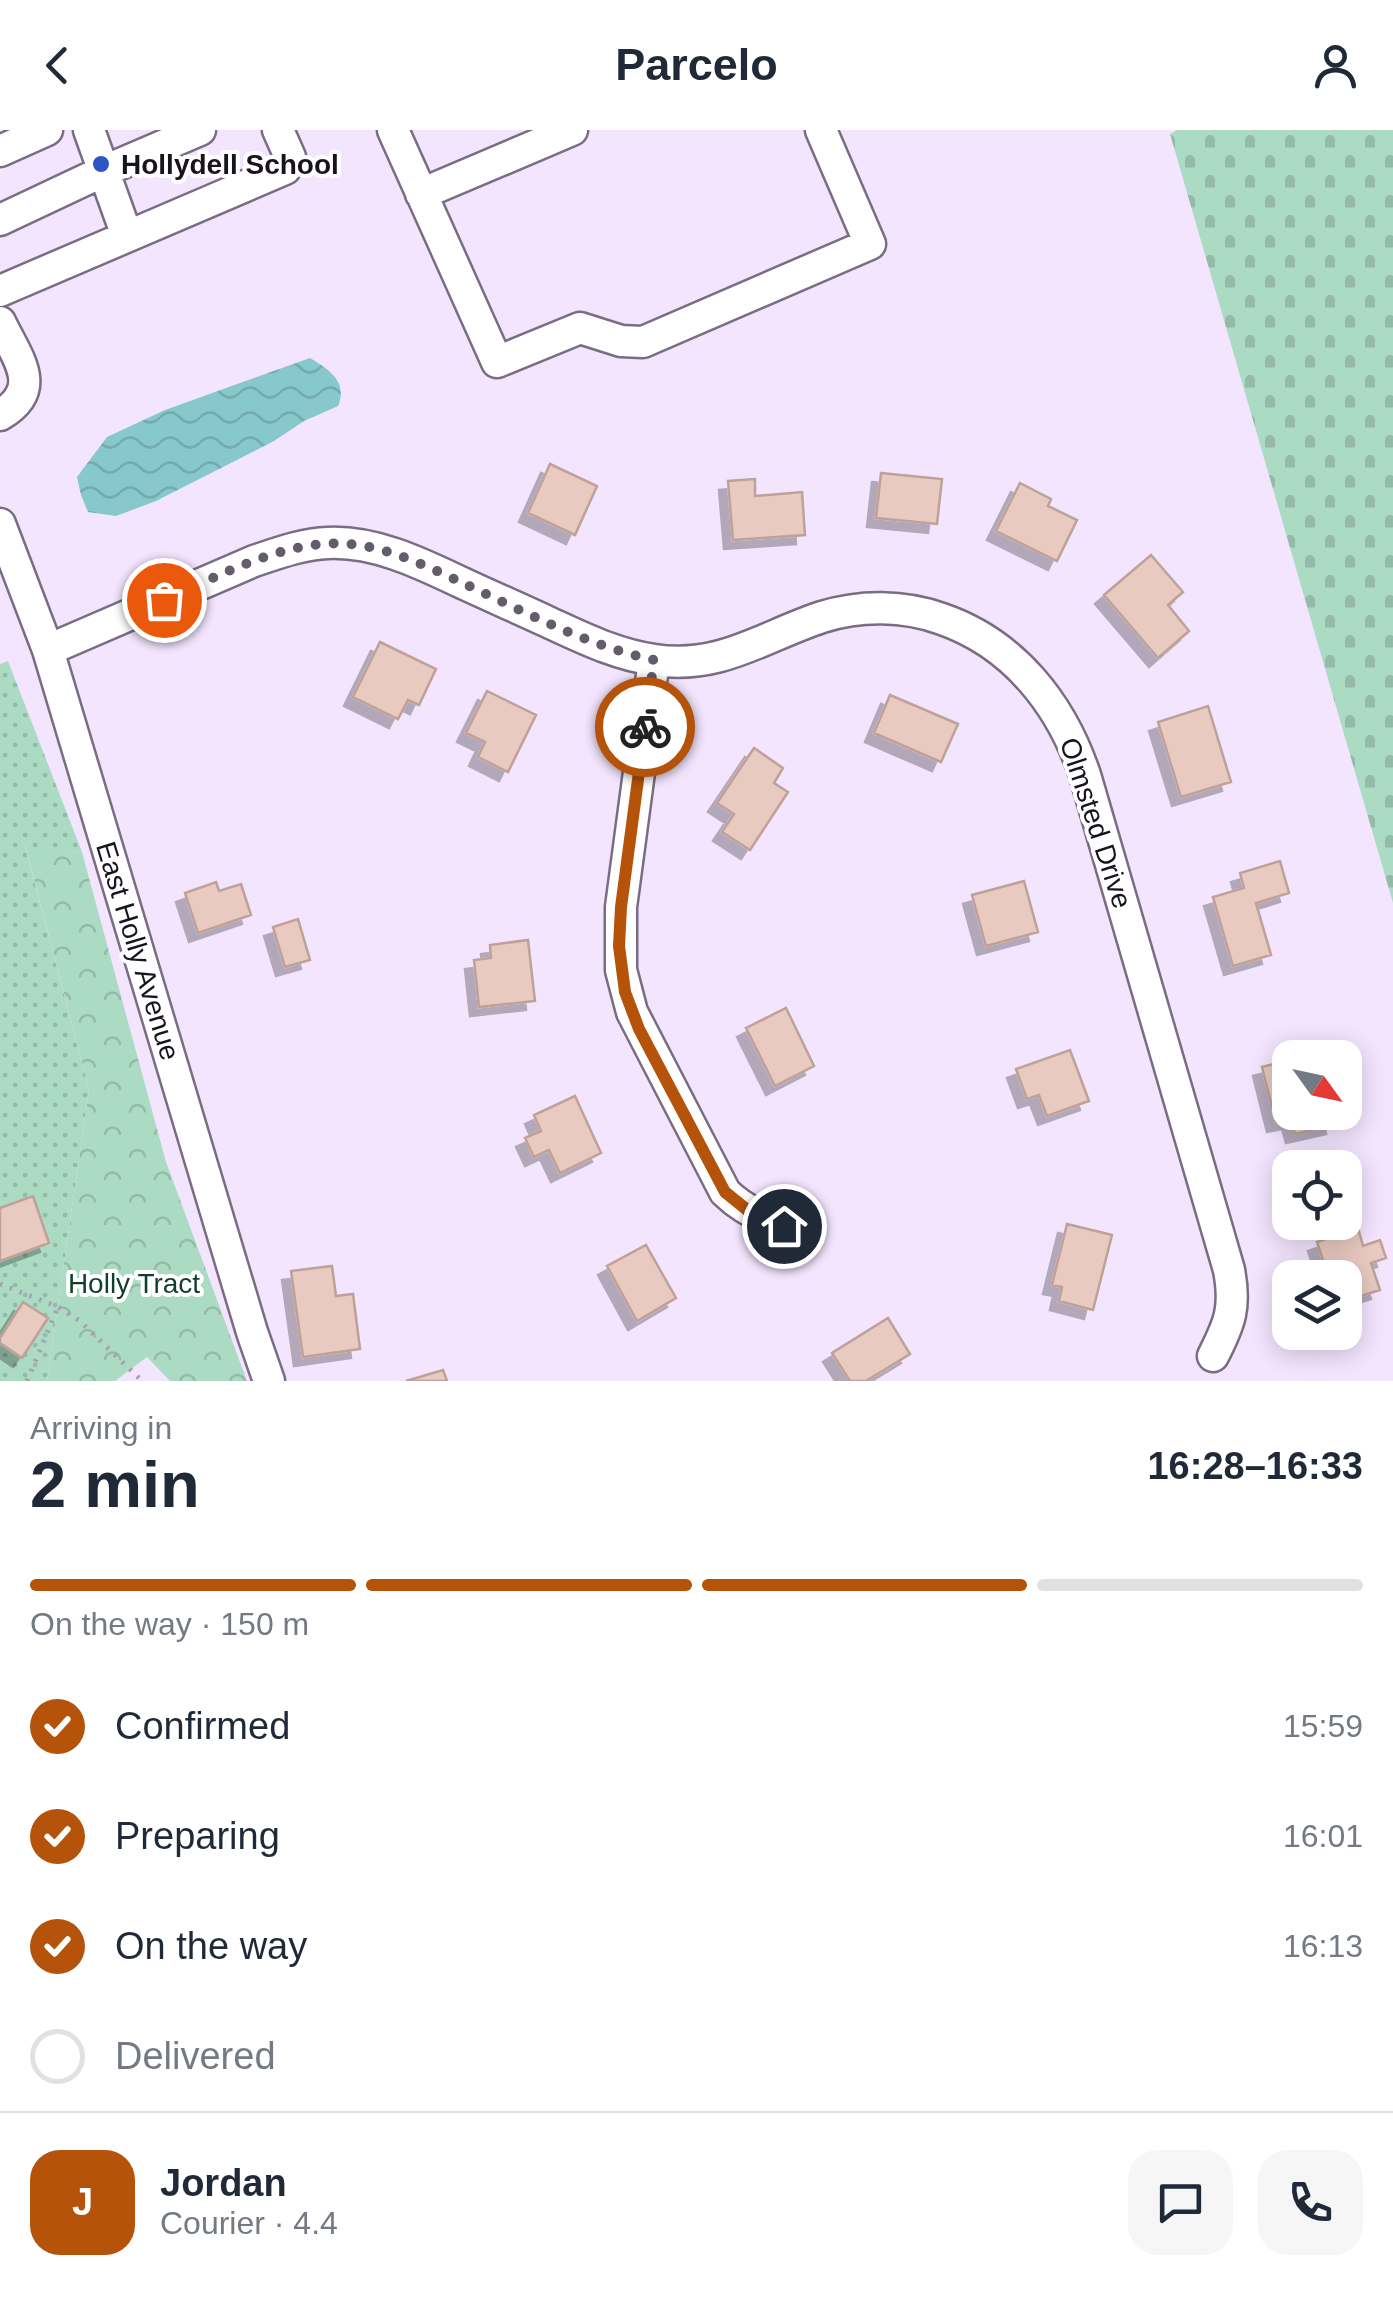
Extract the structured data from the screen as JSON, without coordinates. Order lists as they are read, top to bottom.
{
  "streets": {
    "street": ["Olmsted Drive", "East Holly Avenue"]
  },
  "crossings": [
    ["Olmsted Drive", "East Holly Avenue"]
  ],
  "parks": ["Holly Tract"],
  "places": ["Hollydell School"],
  "north": "bottom right",
  "page": {
    "header": "Parcelo",
    "heading": ["2 min", "Arriving in", "16:28–16:33"],
    "panel": ["Jordan", "Courier · 4.4"],
    "bar": "On the way · 150 m",
    "list": [
      ["Confirmed", "15:59"],
      ["Preparing", "16:01"],
      ["On the way", "16:13"],
      "Delivered"
    ],
    "round": "J"
  }
}
